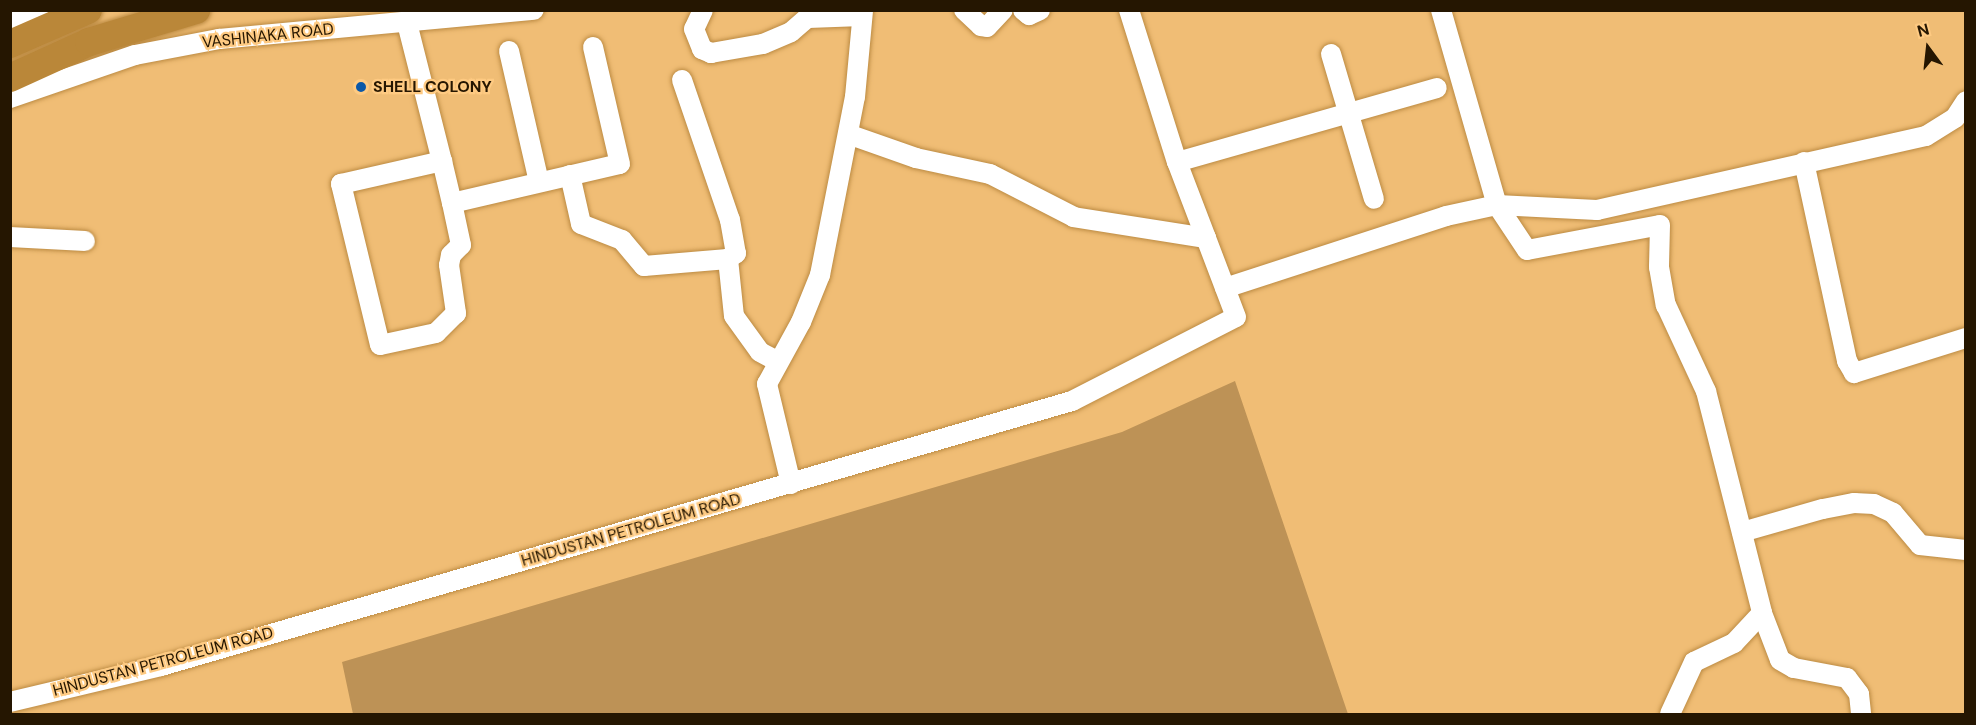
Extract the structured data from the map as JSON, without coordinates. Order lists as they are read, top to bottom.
{
  "streets": {
    "street": ["VASHINAKA ROAD", "HINDUSTAN PETROLEUM ROAD"]
  },
  "places": ["SHELL COLONY"],
  "north": "top"
}
